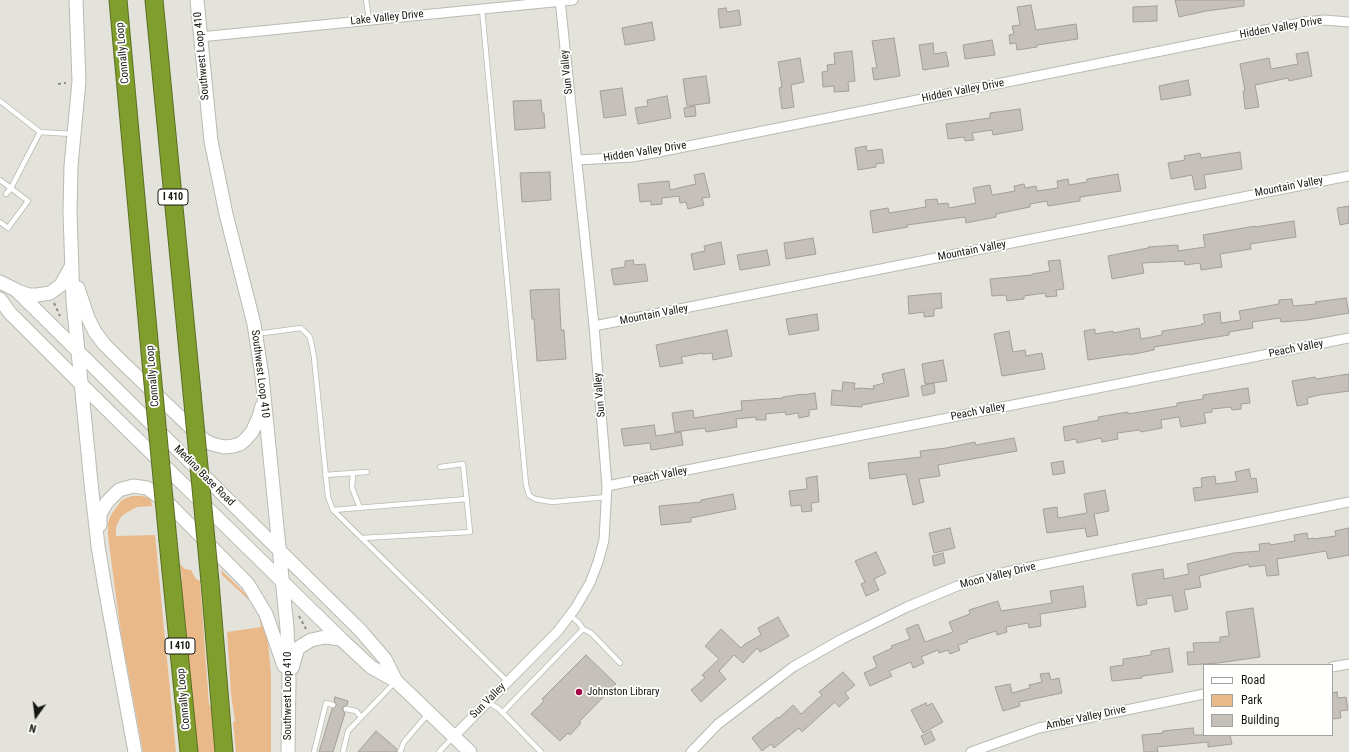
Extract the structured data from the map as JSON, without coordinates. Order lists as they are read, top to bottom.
{
  "streets": {
    "highway": ["Connally Loop", "I 410"],
    "main road": ["Southwest Loop 410", "Medina Base Road"],
    "street": [
      "Lake Valley Drive",
      "Hidden Valley Drive",
      "Sun Valley",
      "Mountain Valley",
      "Peach Valley",
      "Moon Valley Drive",
      "Amber Valley Drive"
    ]
  },
  "crossings": [
    ["Lake Valley Drive", "Southwest Loop 410"],
    ["Lake Valley Drive", "Sun Valley"],
    ["Hidden Valley Drive", "Sun Valley"],
    ["Southwest Loop 410", "Medina Base Road"],
    ["Sun Valley", "Mountain Valley"],
    ["Sun Valley", "Peach Valley"],
    ["Sun Valley", "Medina Base Road"]
  ],
  "places": ["Johnston Library"],
  "legend": ["Road", "Park", "Building"],
  "north": "bottom"
}
